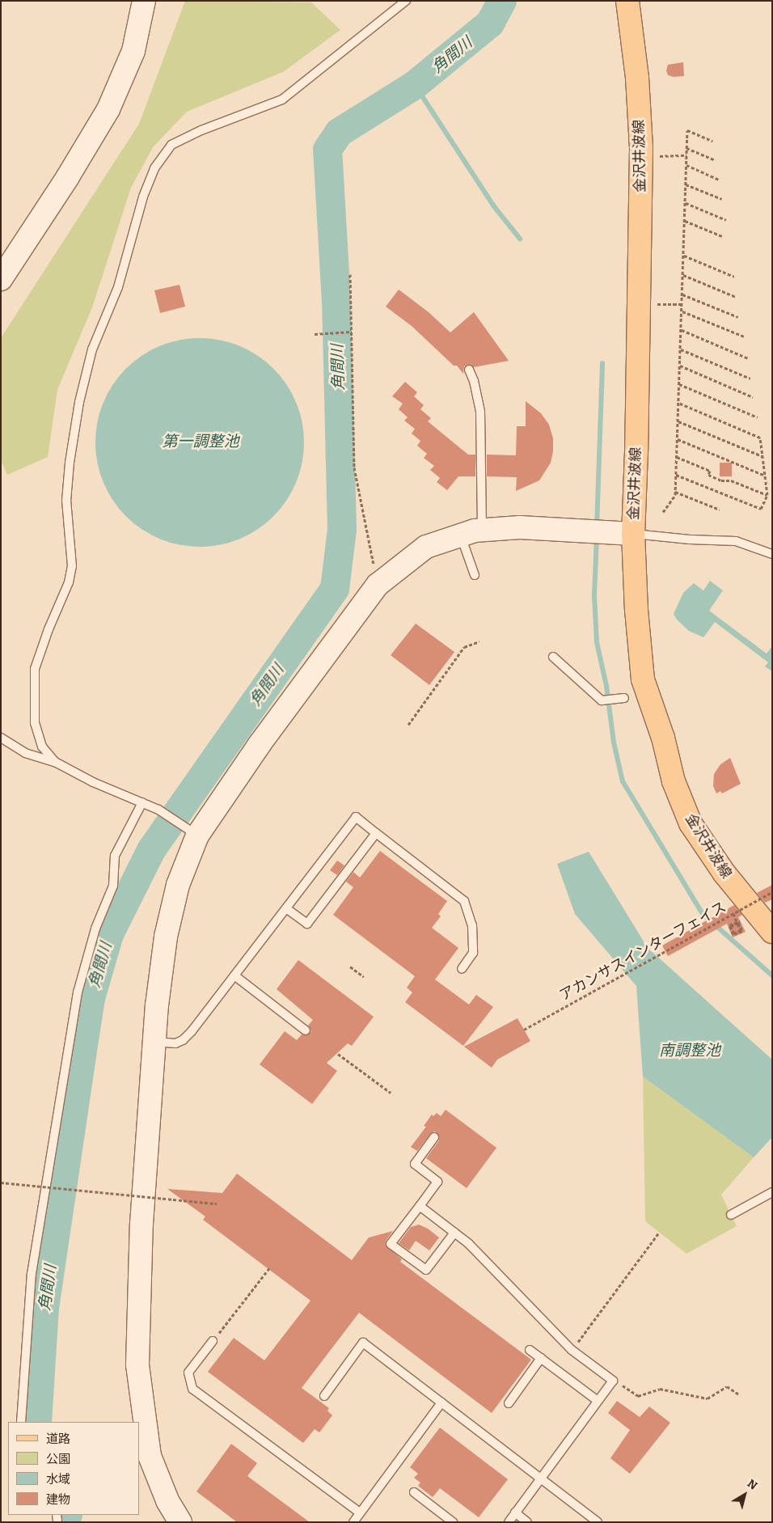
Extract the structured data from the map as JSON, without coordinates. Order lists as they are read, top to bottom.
{
  "streets": {
    "main road": ["金沢井波線"],
    "path": ["アカンサスインターフェイス"]
  },
  "water": ["角間川", "第一調整池", "南調整池"],
  "legend": [
    "道路",
    "公園",
    "水域",
    "建物"
  ],
  "north": "top right"
}
